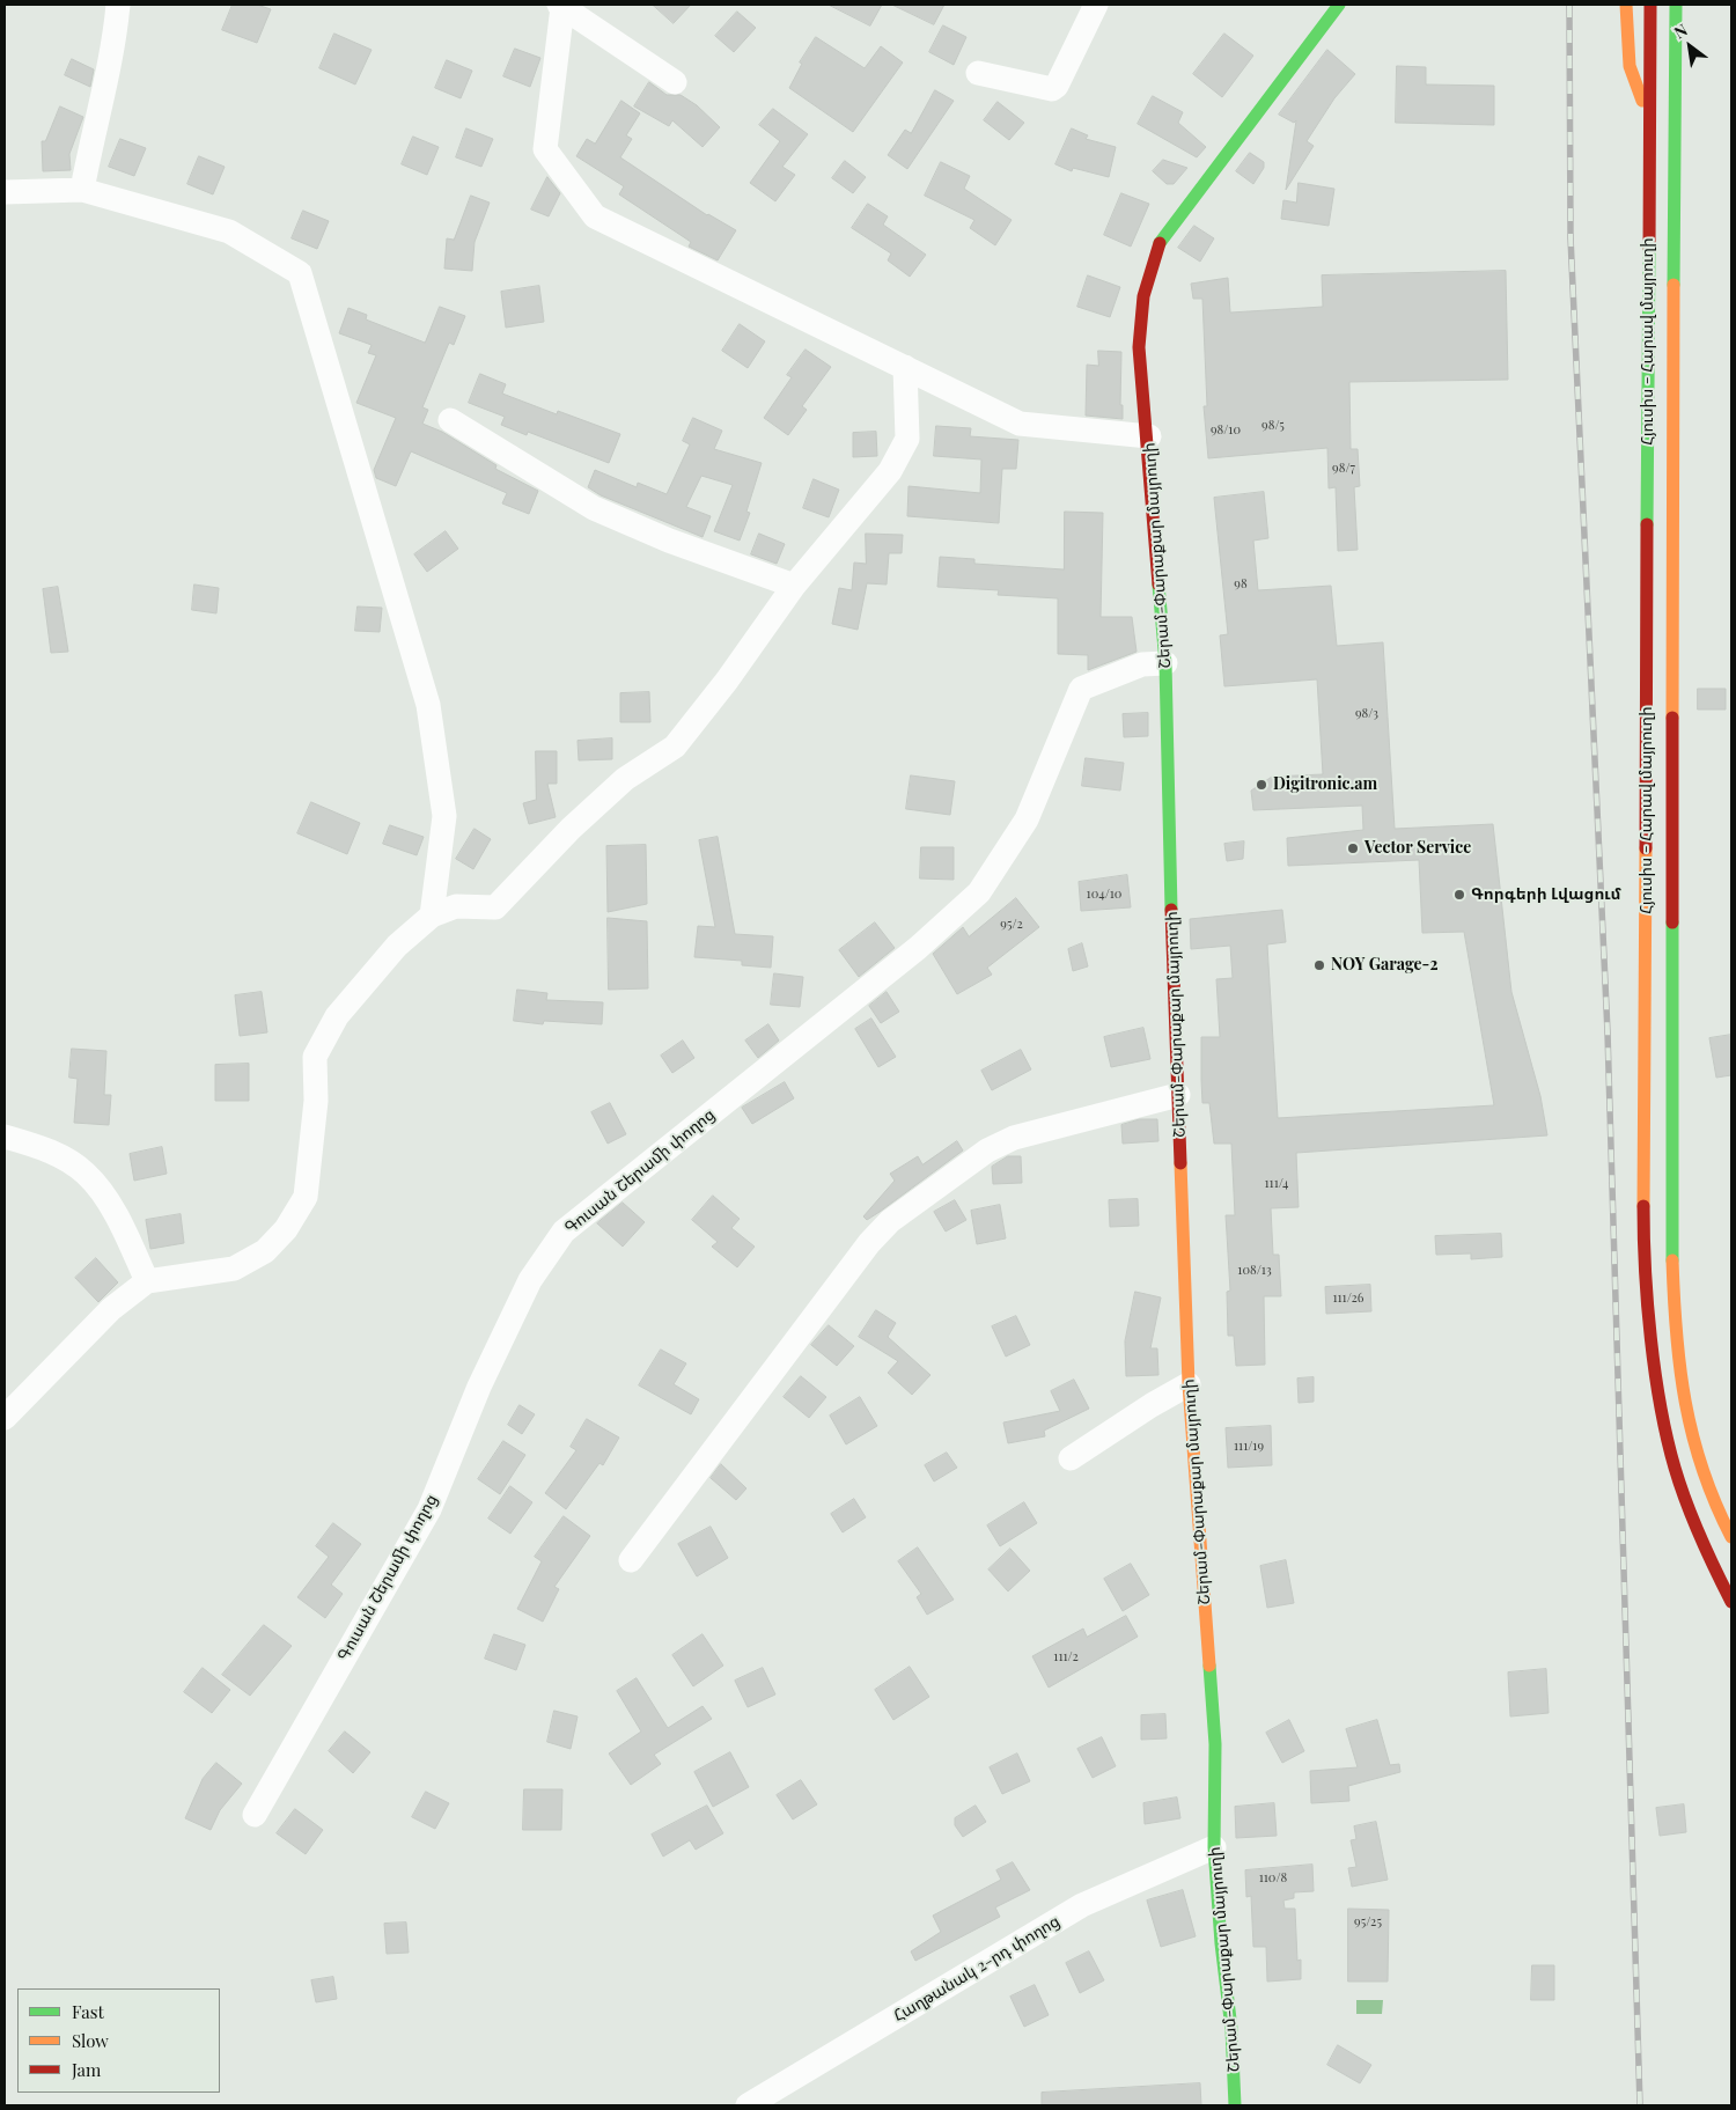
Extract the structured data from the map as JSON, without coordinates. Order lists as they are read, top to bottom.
{
  "streets": {
    "main road": ["Հյուսիս - Հարավ մայրուղի", "Շերամ-Փարաքար մայրուղի"],
    "street": ["Գուսան Շերամի փողոց", "Հաղթանակ 2-րդ փողոց"]
  },
  "crossings": [
    ["Շերամ-Փարաքար մայրուղի", "Գուսան Շերամի փողոց"],
    ["Շերամ-Փարաքար մայրուղի", "Հաղթանակ 2-րդ փողոց"]
  ],
  "places": [
    "Digitronic.am",
    "Vector Service",
    "Գորգերի Լվացում",
    "NOY Garage-2"
  ],
  "house_numbers": [
    "98/5",
    "98/10",
    "98/7",
    "98",
    "98/3",
    "104/10",
    "95/2",
    "111/4",
    "108/13",
    "111/26",
    "111/19",
    "111/2",
    "110/8",
    "95/25"
  ],
  "legend": ["Fast", "Slow", "Jam"],
  "north": "top left"
}
